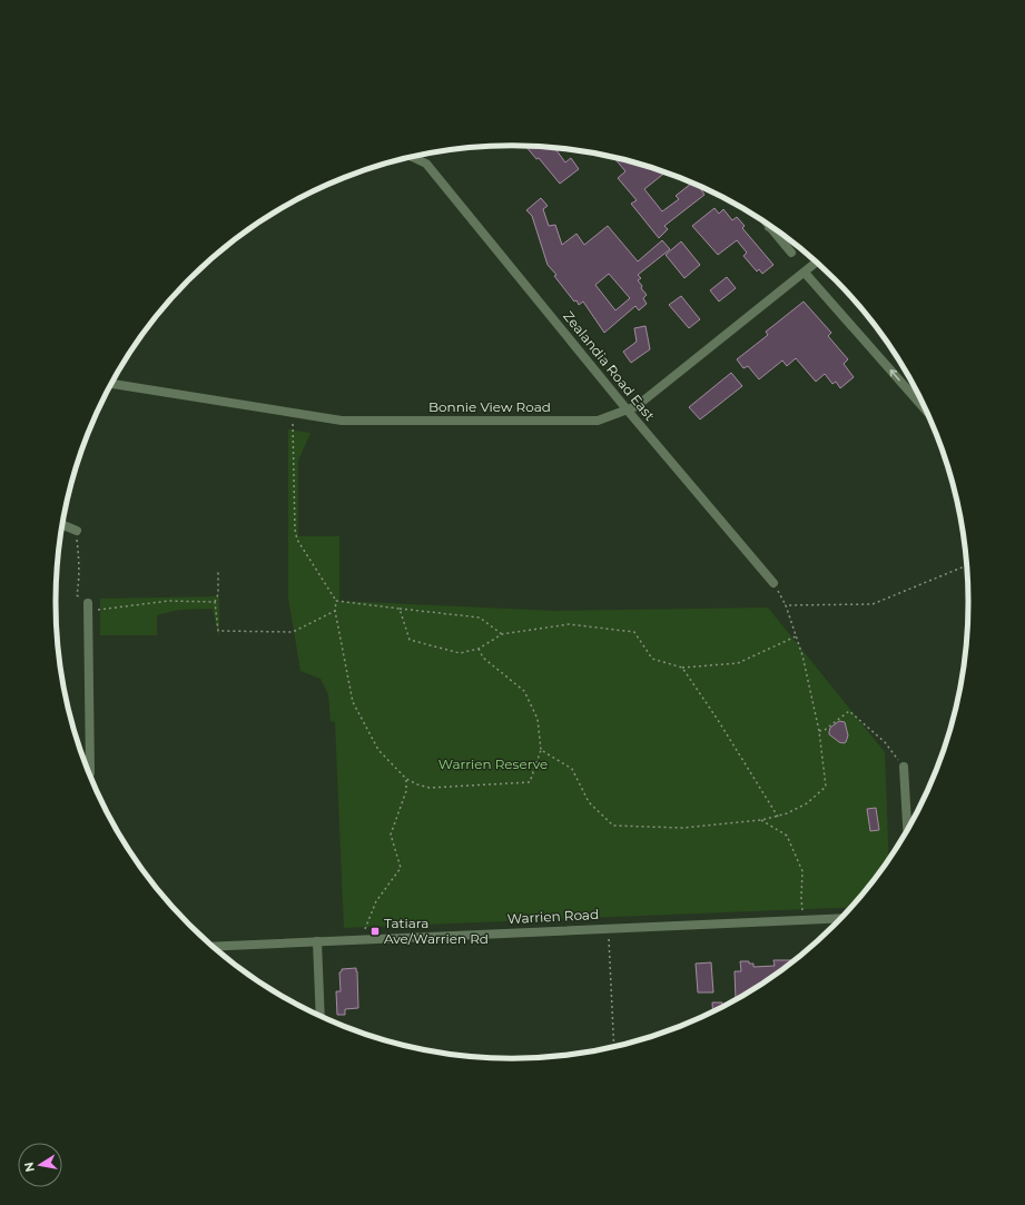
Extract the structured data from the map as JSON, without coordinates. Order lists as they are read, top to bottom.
{
  "streets": {
    "street": ["Zealandia Road East", "Bonnie View Road", "Warrien Road"]
  },
  "crossings": [
    ["Zealandia Road East", "Bonnie View Road"]
  ],
  "parks": ["Warrien Reserve"],
  "places": {
    "transit": ["Tatiara Ave/Warrien Rd"]
  },
  "north": "left"
}
